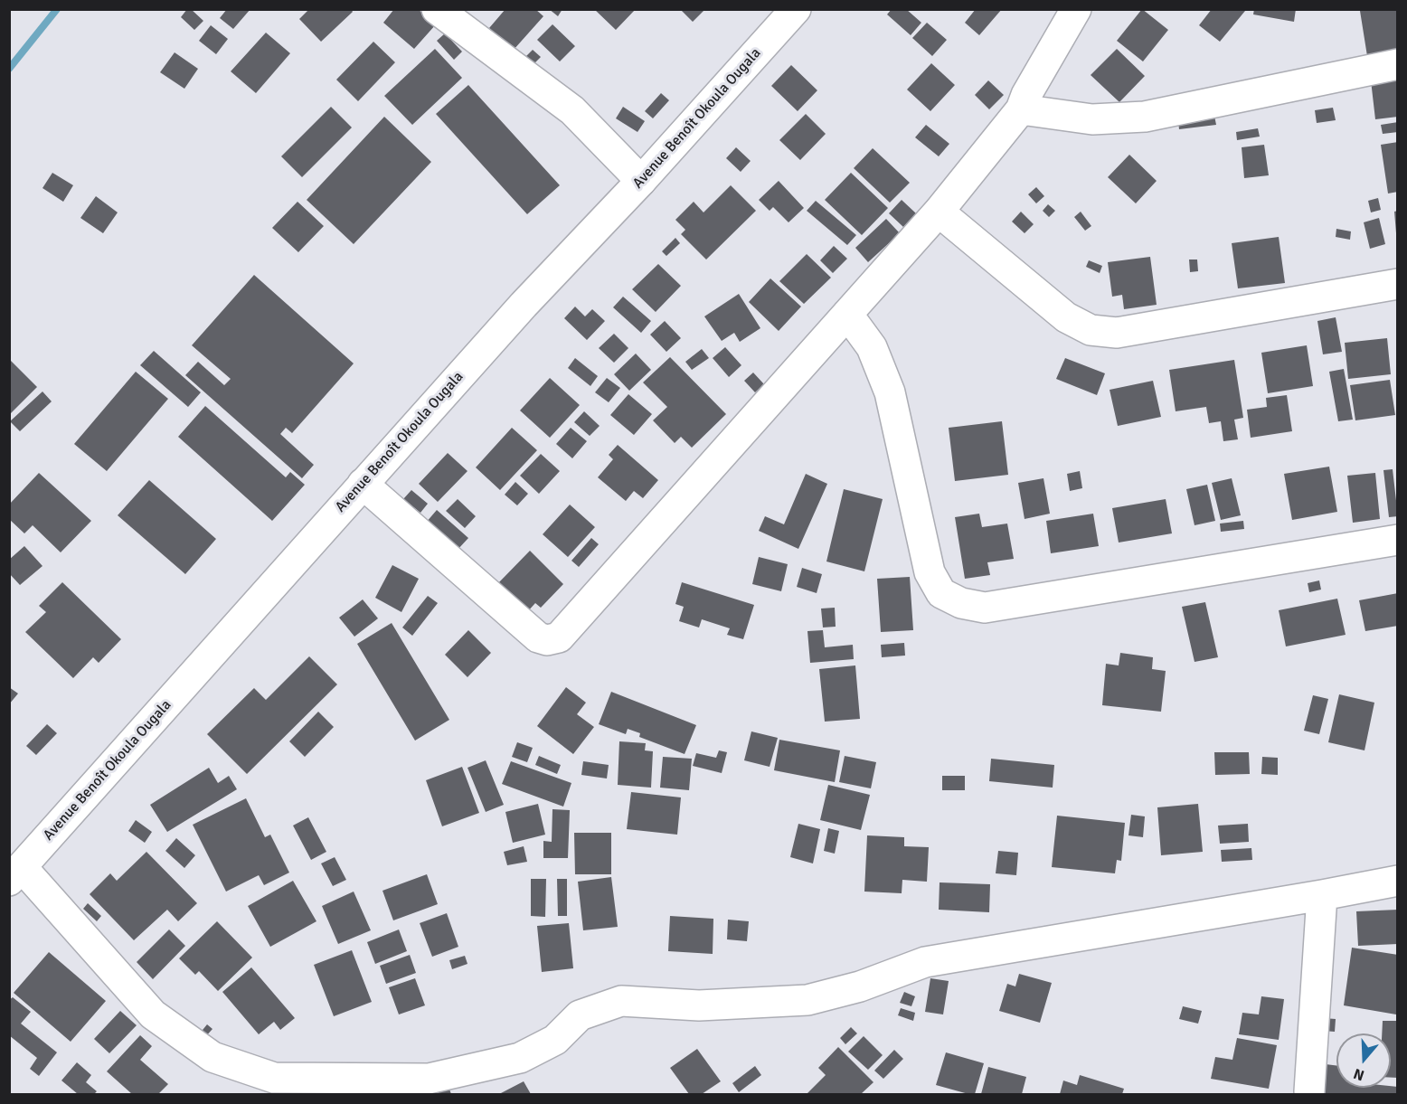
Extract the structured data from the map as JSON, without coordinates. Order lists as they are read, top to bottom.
{
  "streets": {
    "street": ["Avenue Benoît Okoula Ougala"]
  },
  "north": "bottom"
}
